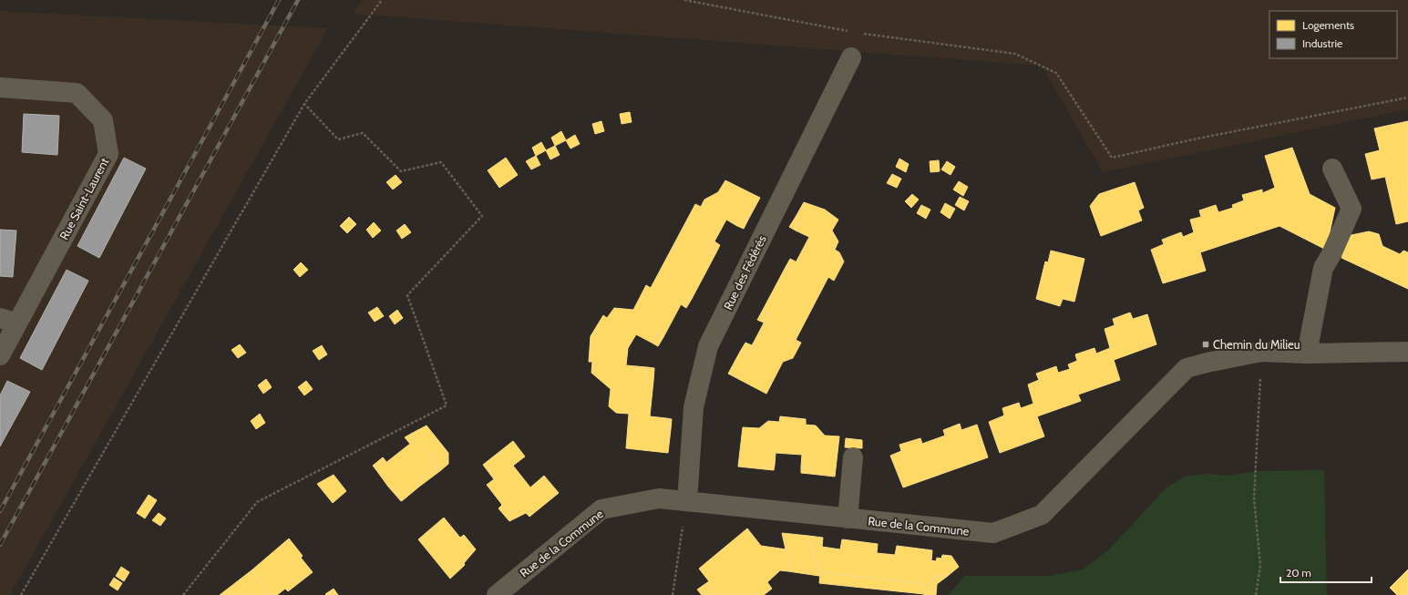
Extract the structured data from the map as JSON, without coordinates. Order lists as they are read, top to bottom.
{
  "streets": {
    "street": ["Rue Saint-Laurent", "Rue des Fédérés", "Rue de la Commune"]
  },
  "crossings": [
    ["Rue des Fédérés", "Rue de la Commune"]
  ],
  "places": {
    "transit": ["Chemin du Milieu"]
  },
  "legend": ["Logements", "Industrie"],
  "scale_bar": "20 m"
}
